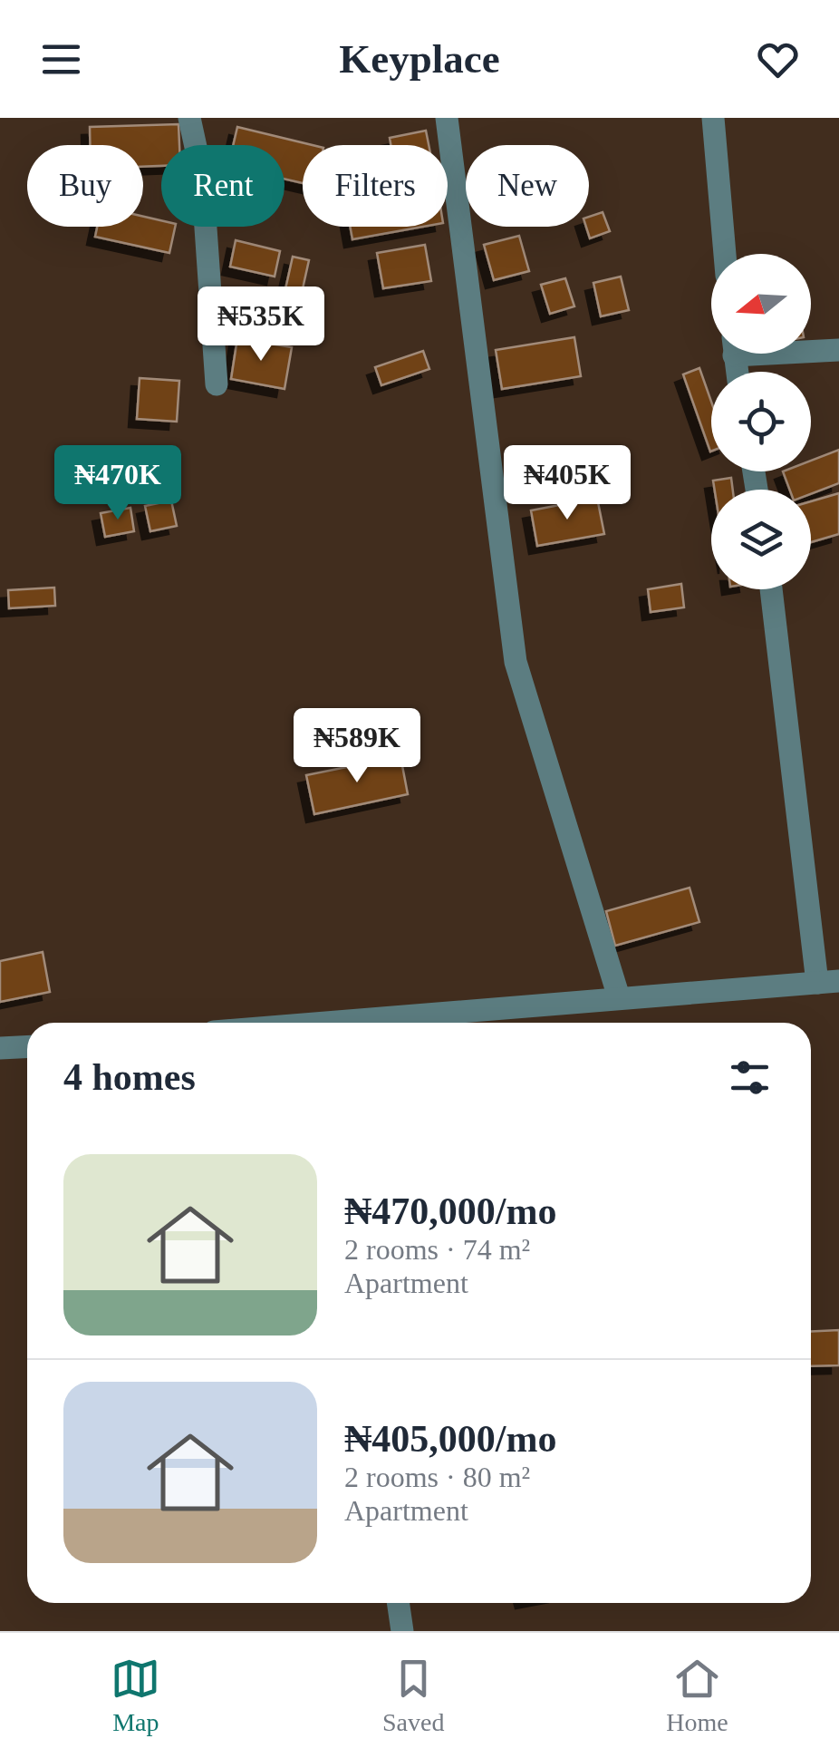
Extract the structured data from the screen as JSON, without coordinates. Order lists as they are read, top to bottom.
{
  "north": "left",
  "page": {
    "header": "Keyplace",
    "chip": [
      "Buy",
      "Rent",
      "Filters",
      "New"
    ],
    "price": [
      "₦535K",
      "₦470K",
      "₦405K",
      "₦589K"
    ],
    "heading": "4 homes",
    "list": [
      {
        "name": "₦470,000/mo",
        "note": "2 rooms · 74 m² · Apartment"
      },
      {
        "name": "₦405,000/mo",
        "note": "2 rooms · 80 m² · Apartment"
      }
    ],
    "tabs": ["Map", "Saved", "Home"]
  }
}
